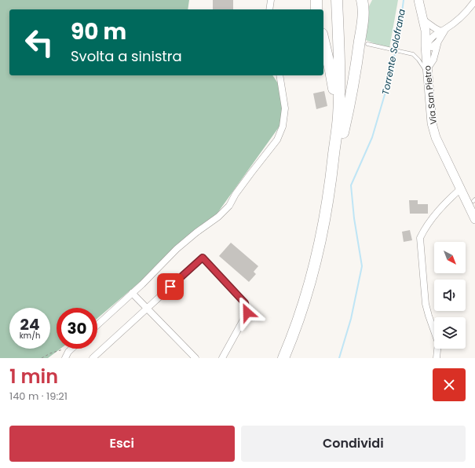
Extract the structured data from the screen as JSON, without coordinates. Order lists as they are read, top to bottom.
{
  "streets": {
    "street": ["Via San Pietro"]
  },
  "water": ["Torrente Solofrana"],
  "north": "bottom right",
  "page": {
    "turn": ["90 m", "Svolta a sinistra"],
    "speed": "24 km/h",
    "limit": "30",
    "heading": ["1 min", "140 m · 19:21"],
    "buttons": ["Esci", "Condividi"]
  }
}
